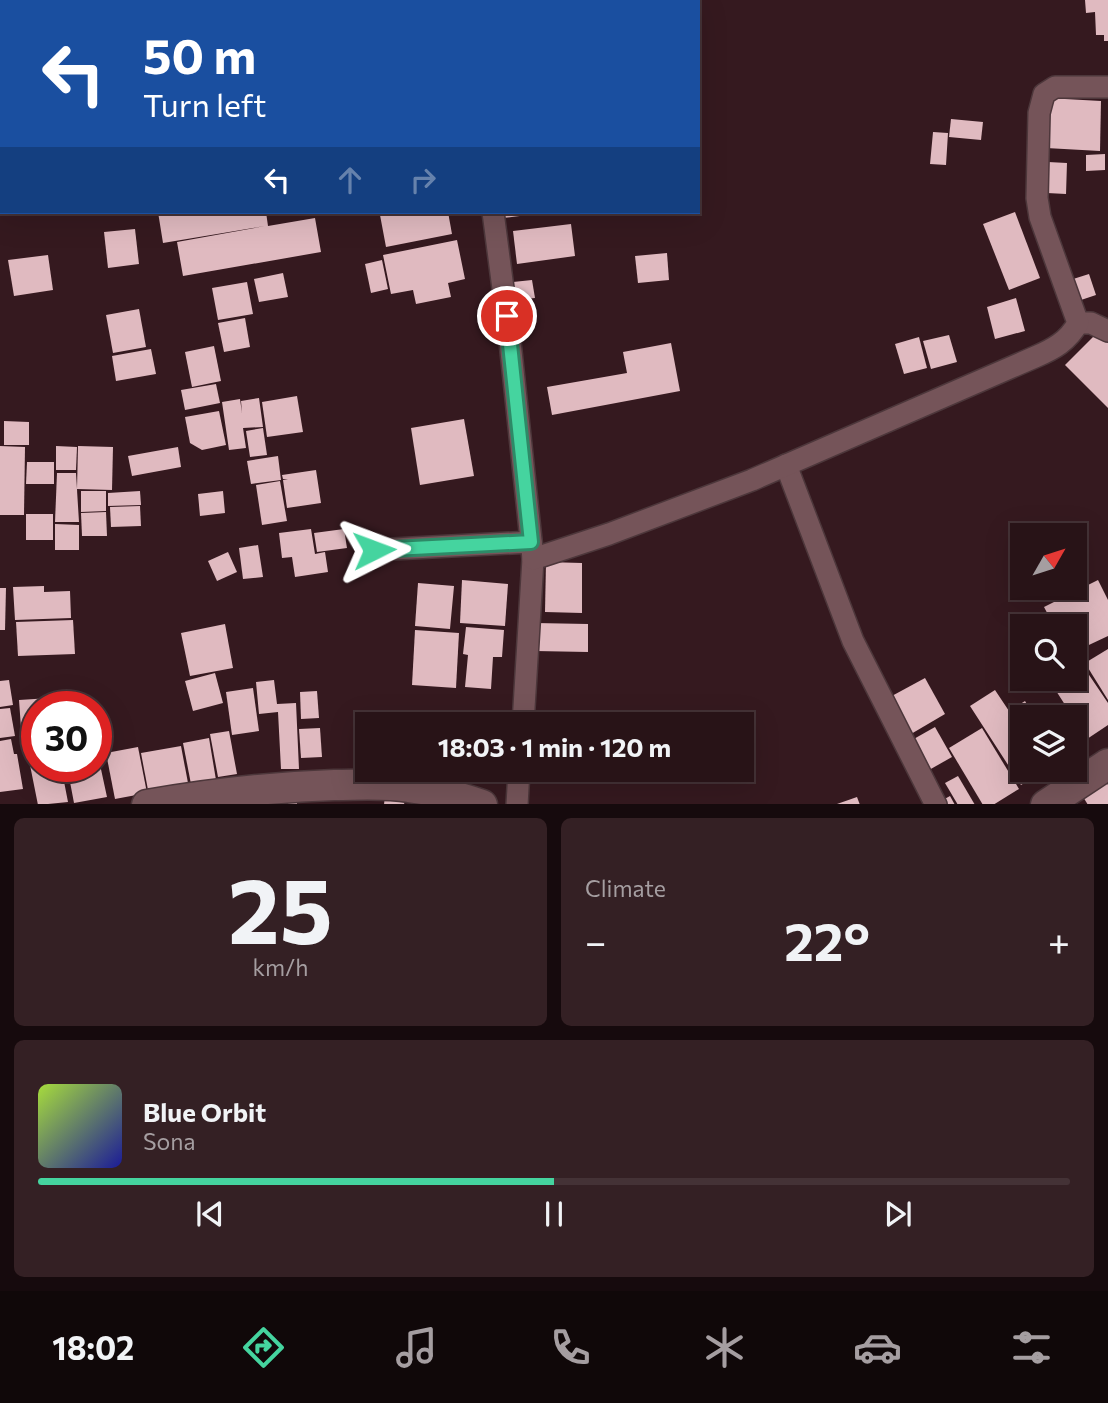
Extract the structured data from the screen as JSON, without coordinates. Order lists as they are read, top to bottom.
{
  "north": "top right",
  "page": {
    "turn": ["50 m", "Turn left"],
    "limit": "30",
    "trip": "18:03 · 1 min · 120 m",
    "tile": [
      ["25", "km/h"],
      "Climate"
    ],
    "heat": ["−", "22°", "+"],
    "song": ["Blue Orbit", "Sona"],
    "tabs": "18:02"
  }
}
